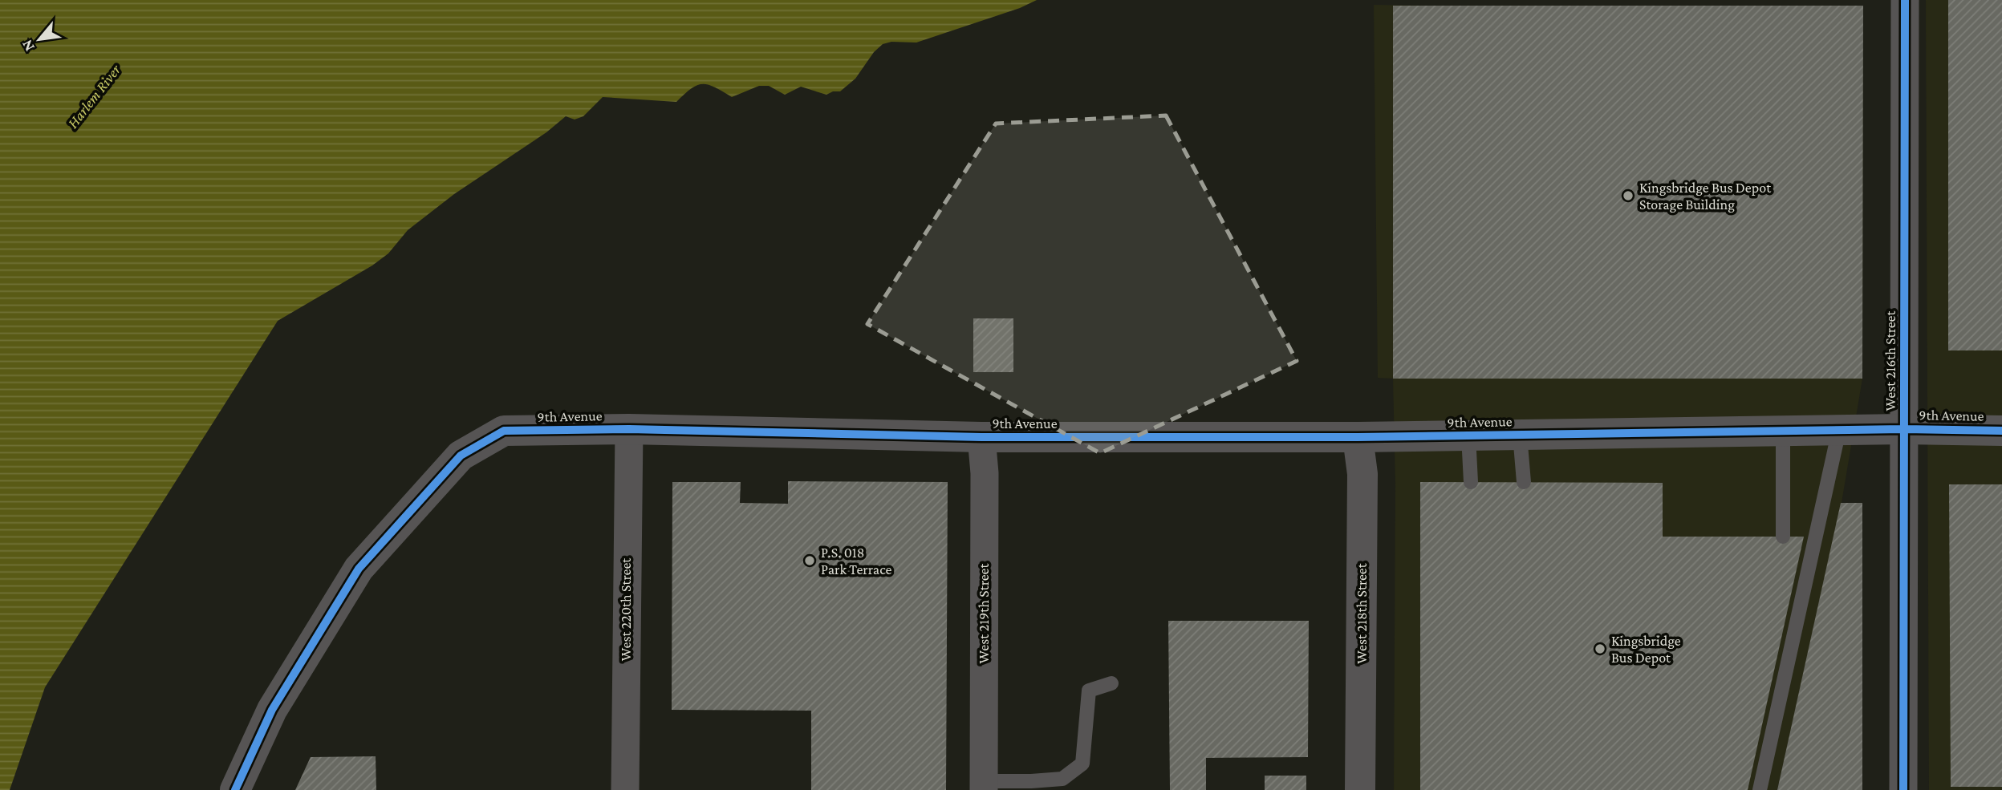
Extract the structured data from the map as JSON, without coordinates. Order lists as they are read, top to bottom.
{
  "streets": {
    "street": [
      "West 216th Street",
      "9th Avenue",
      "West 220th Street",
      "West 219th Street",
      "West 218th Street"
    ]
  },
  "crossings": [
    ["West 216th Street", "9th Avenue"],
    ["9th Avenue", "West 220th Street"],
    ["9th Avenue", "West 219th Street"],
    ["9th Avenue", "West 218th Street"]
  ],
  "water": ["Harlem River"],
  "places": ["Kingsbridge Bus Depot Storage Building", "P.S. 018 Park Terrace", "Kingsbridge Bus Depot"],
  "north": "bottom left"
}
